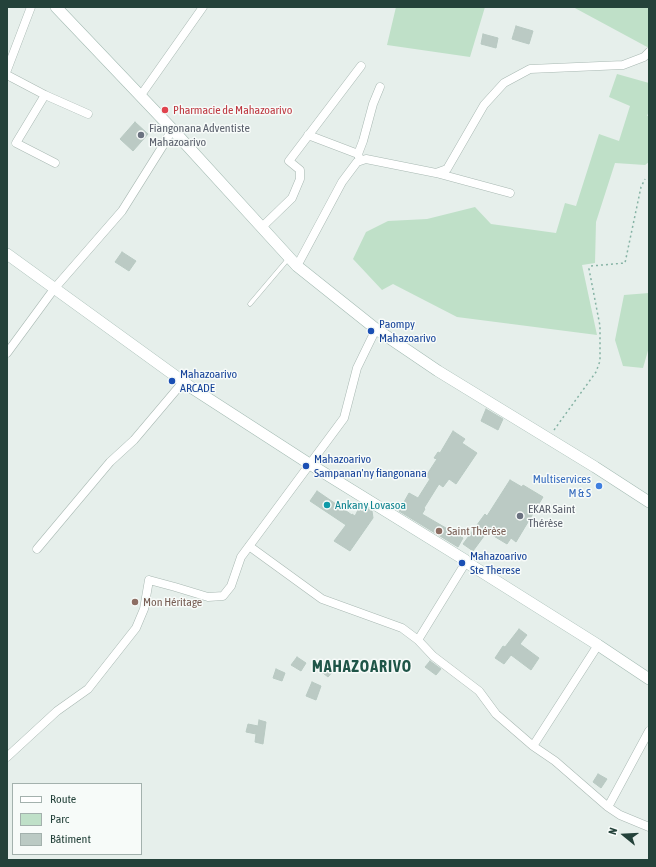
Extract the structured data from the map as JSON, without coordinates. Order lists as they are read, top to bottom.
{
  "districts": ["MAHAZOARIVO"],
  "places": [
    "Pharmacie de Mahazoarivo",
    "Fiangonana Adventiste Mahazoarivo",
    "Paompy Mahazoarivo",
    "Mahazoarivo ARCADE",
    "Mahazoarivo Sampanan'ny fiangonana",
    "Multiservices M & S",
    "Ankany Lovasoa",
    "EKAR Saint Thérèse",
    "Saint Thérèse",
    "Mahazoarivo Ste Therese",
    "Mon Héritage"
  ],
  "legend": ["Route", "Parc", "Bâtiment"],
  "north": "left"
}
